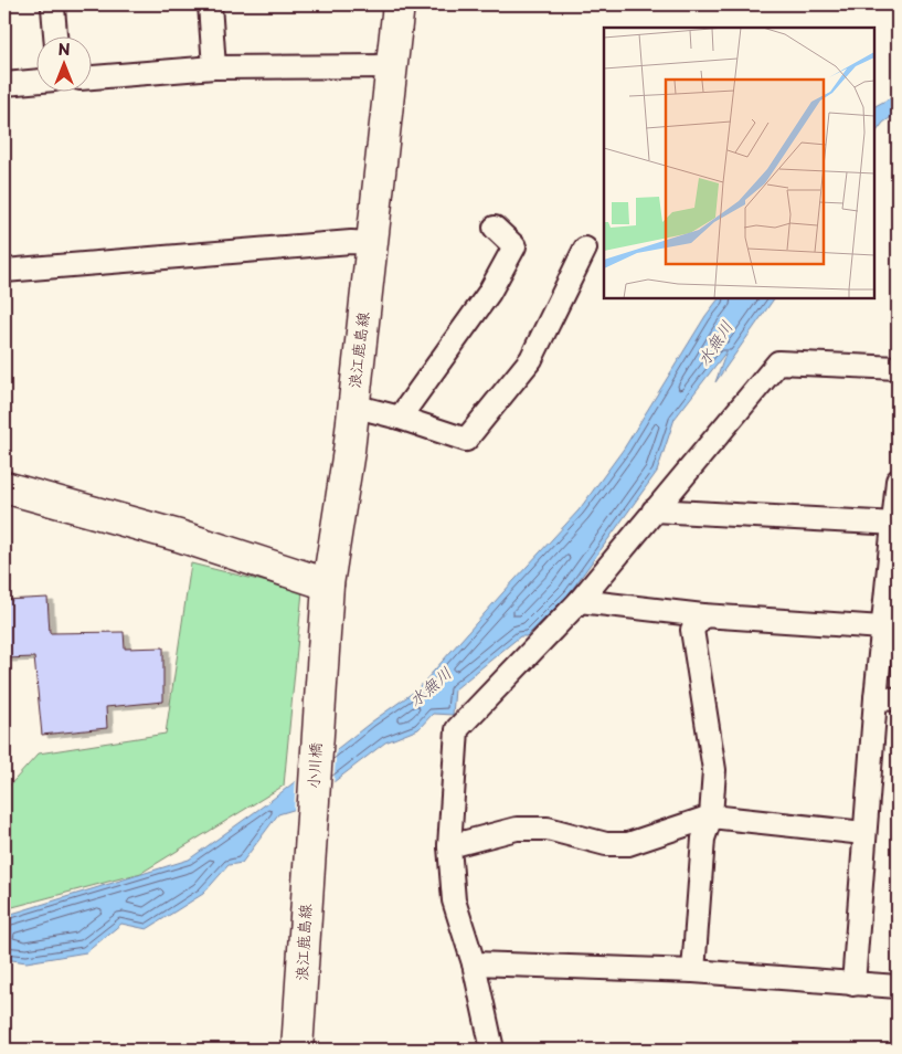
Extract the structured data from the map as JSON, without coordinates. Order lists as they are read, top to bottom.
{
  "streets": {
    "main road": ["浪江鹿島線", "小川橋"]
  },
  "crossings": [
    ["浪江鹿島線", "小川橋"]
  ],
  "water": ["水無川"],
  "north": "top"
}
